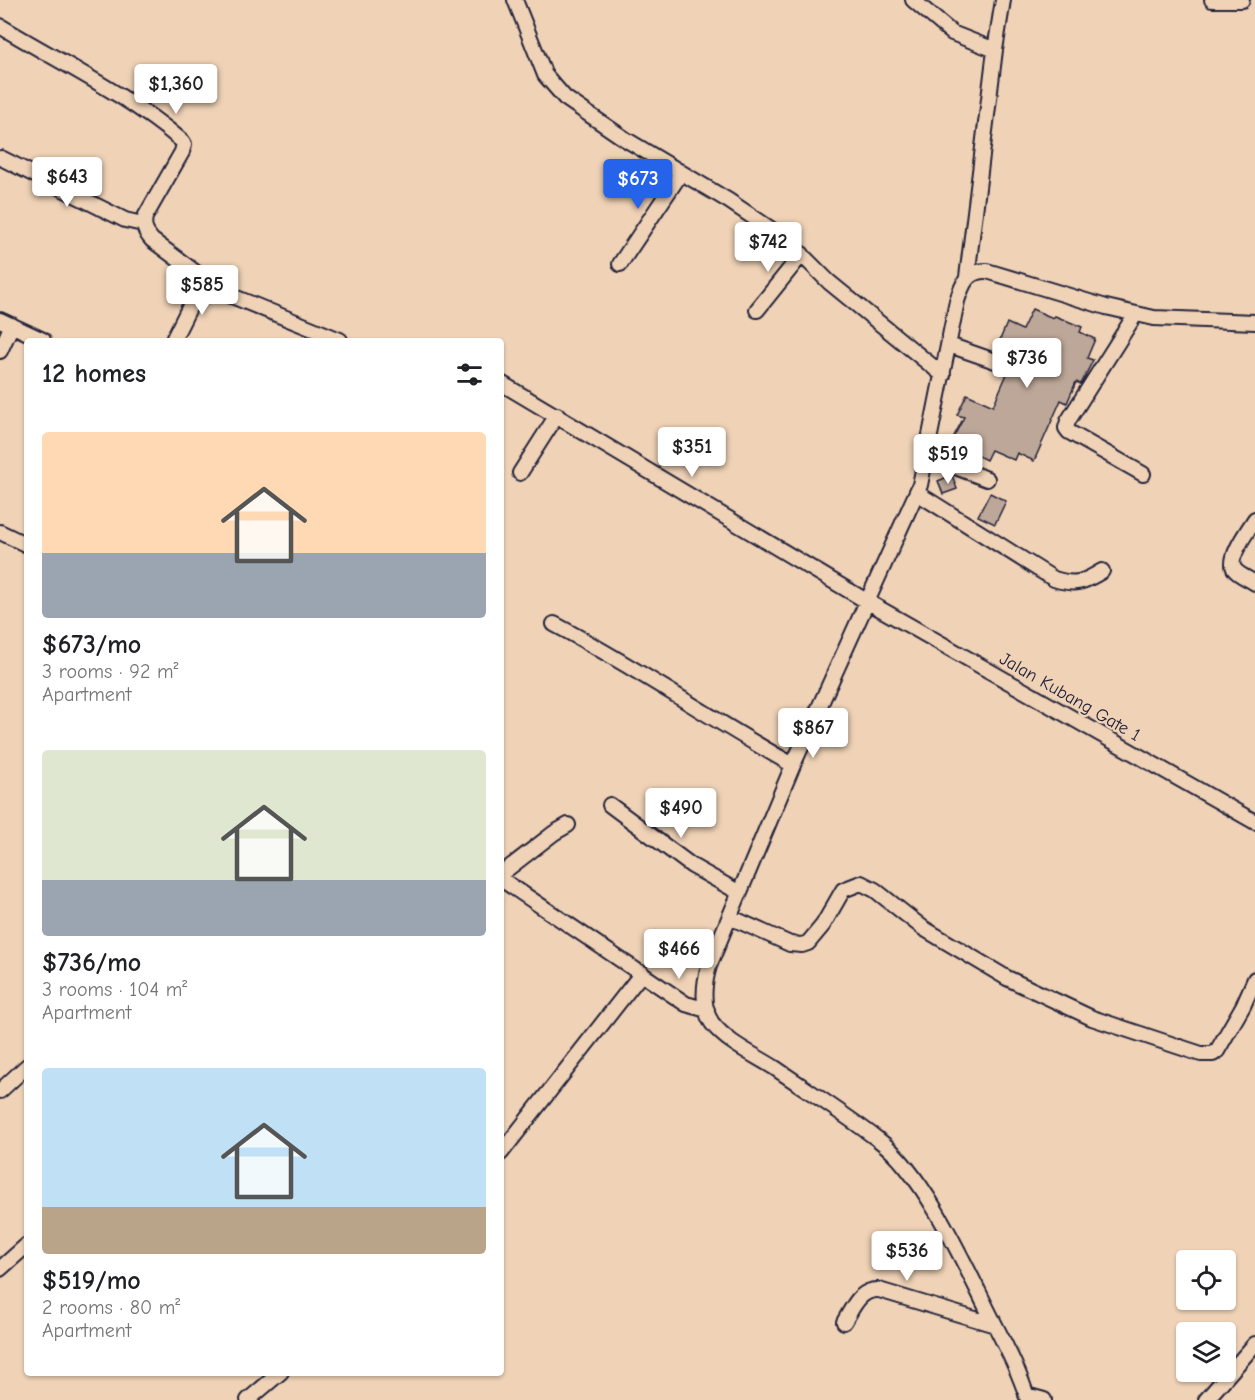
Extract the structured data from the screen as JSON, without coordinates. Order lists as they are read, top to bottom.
{
  "streets": {
    "street": ["Jalan Kubang Gate 1"]
  },
  "page": {
    "price": [
      "$1,360",
      "$643",
      "$673",
      "$742",
      "$585",
      "$736",
      "$351",
      "$519",
      "$867",
      "$490",
      "$466",
      "$536"
    ],
    "heading": "12 homes",
    "list": [
      {
        "name": "$673/mo",
        "note": "3 rooms · 92 m² · Apartment"
      },
      {
        "name": "$736/mo",
        "note": "3 rooms · 104 m² · Apartment"
      },
      {
        "name": "$519/mo",
        "note": "2 rooms · 80 m² · Apartment"
      }
    ]
  }
}
